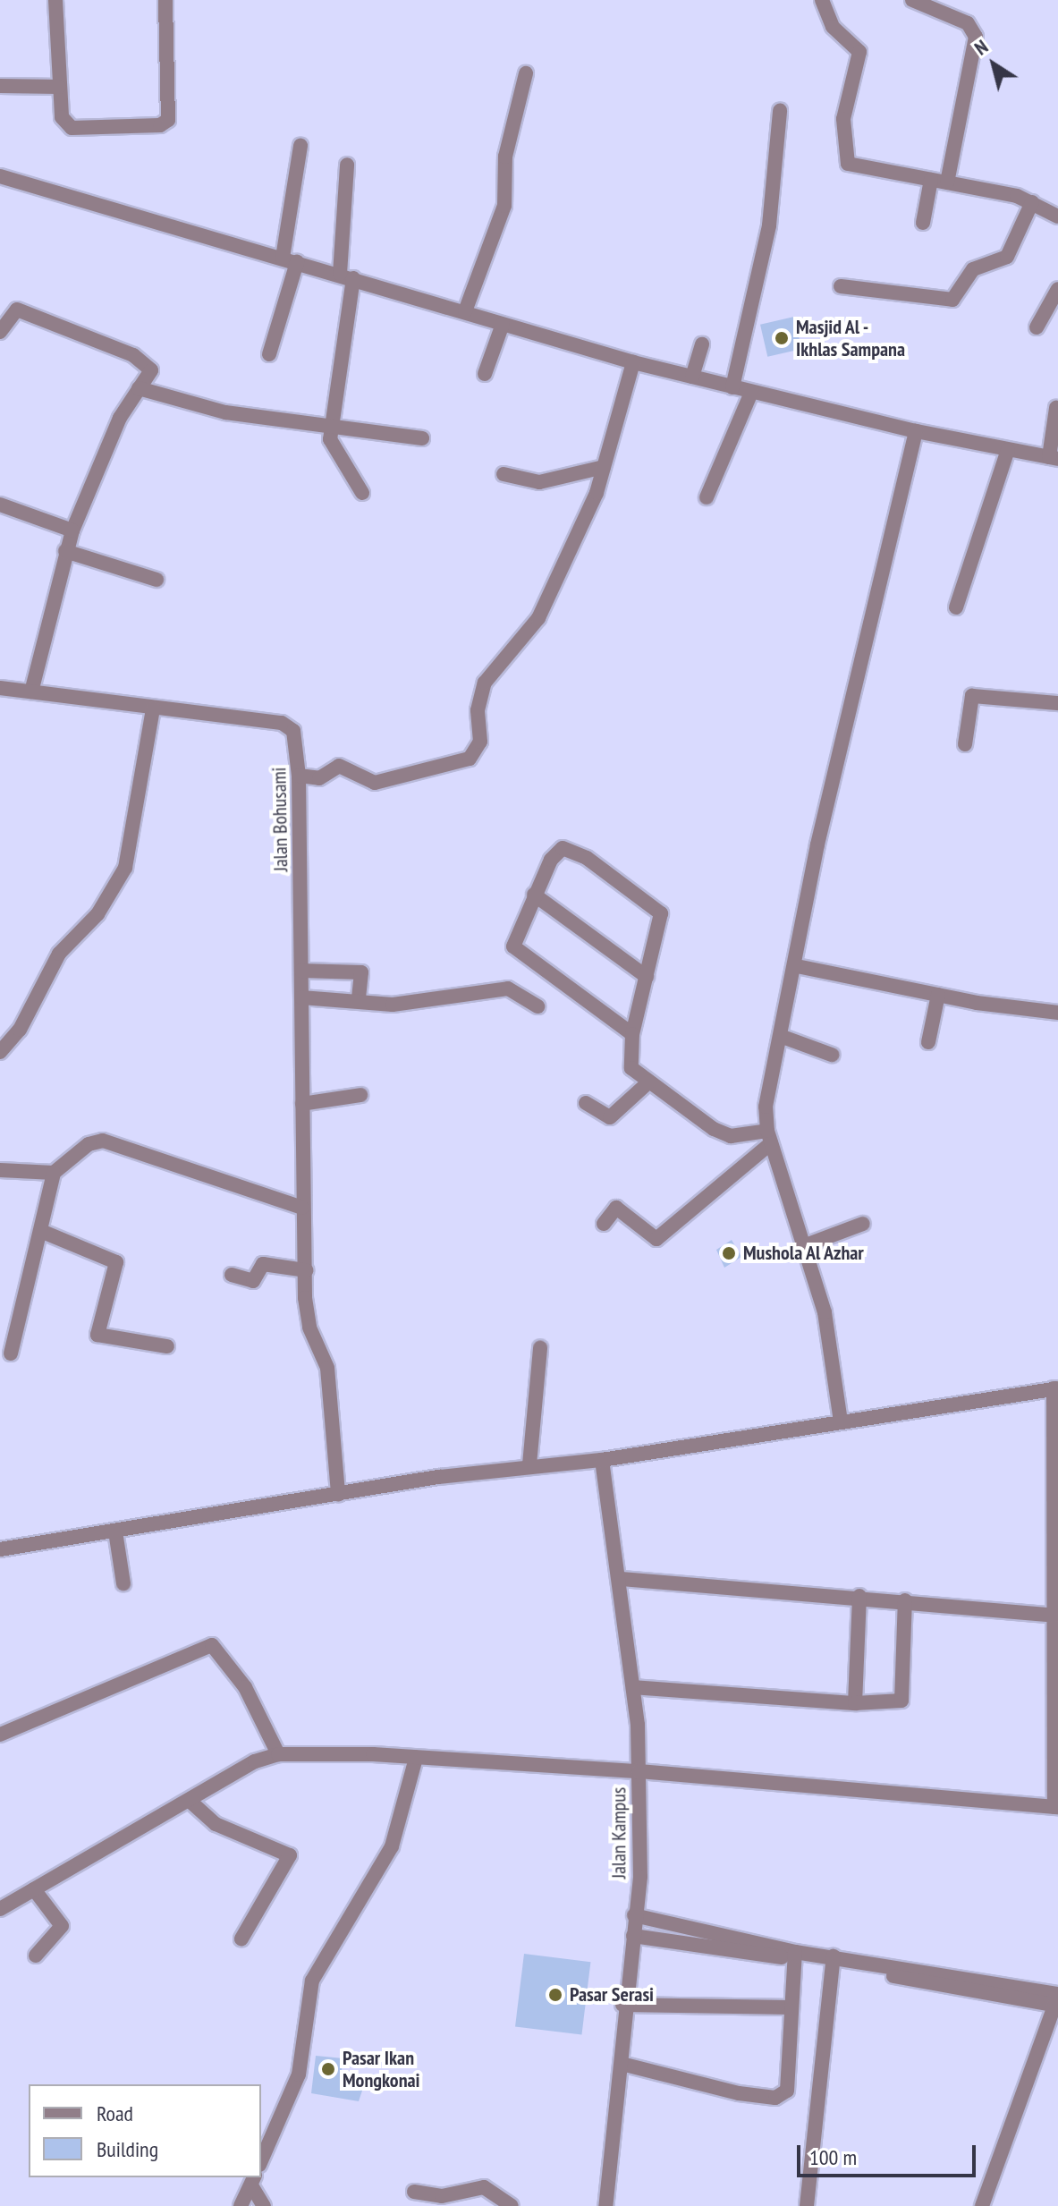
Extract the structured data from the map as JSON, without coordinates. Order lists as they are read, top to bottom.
{
  "streets": {
    "street": ["Jalan Bohusami", "Jalan Kampus"]
  },
  "places": [
    "Masjid Al - Ikhlas Sampana",
    "Mushola Al Azhar",
    "Pasar Serasi",
    "Pasar Ikan Mongkonai"
  ],
  "legend": ["Road", "Building"],
  "scale_bar": "100 m",
  "north": "top left"
}
